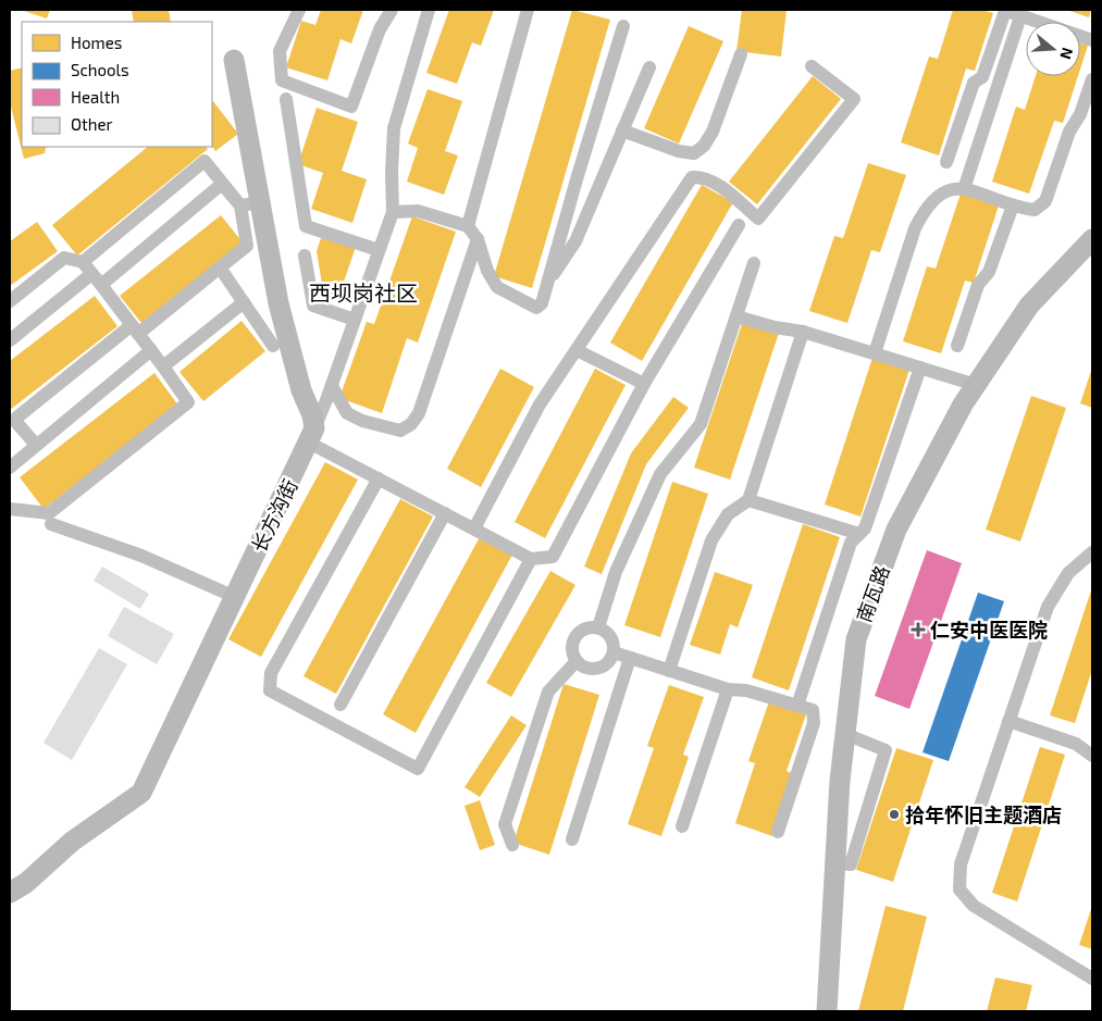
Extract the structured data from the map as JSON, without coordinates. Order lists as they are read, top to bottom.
{
  "streets": {
    "street": ["长方沟街", "南瓦路"]
  },
  "districts": ["西坝岗社区"],
  "places": {
    "health": ["仁安中医医院"],
    "other": ["拾年怀旧主题酒店"]
  },
  "legend": [
    "Homes",
    "Schools",
    "Health",
    "Other"
  ],
  "north": "right"
}
